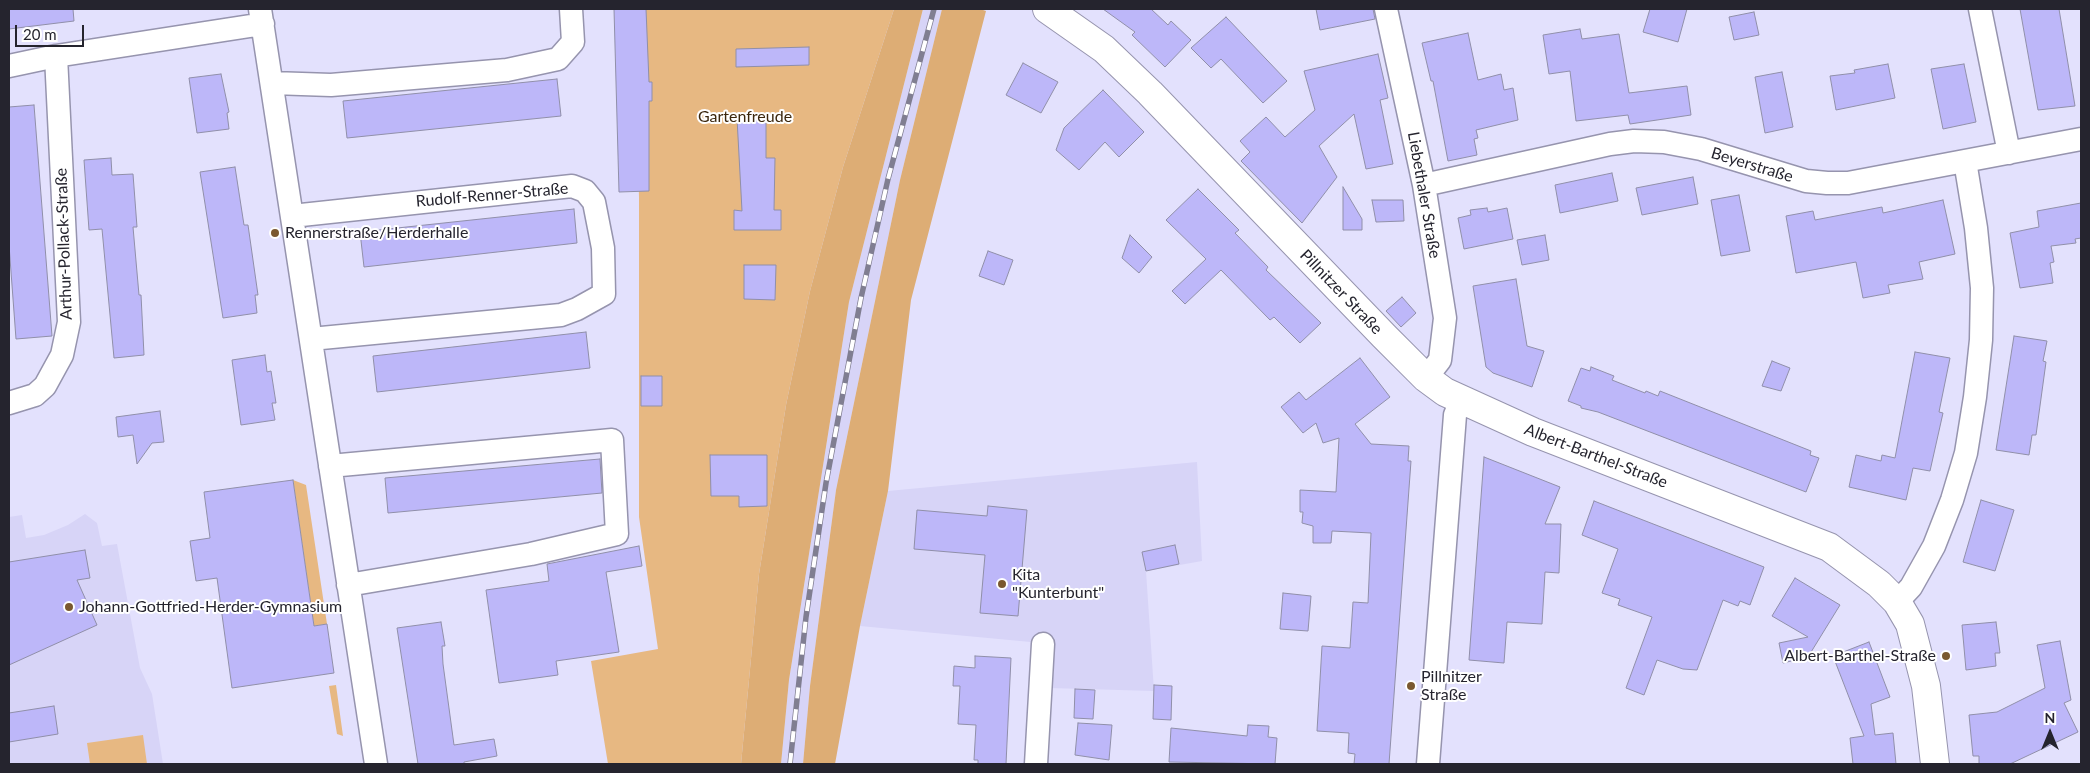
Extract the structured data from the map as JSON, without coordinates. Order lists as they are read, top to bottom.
{
  "streets": {
    "street": [
      "Beyerstraße",
      "Rudolf-Renner-Straße",
      "Liebethaler Straße",
      "Arthur-Pollack-Straße",
      "Pillnitzer Straße",
      "Albert-Barthel-Straße"
    ]
  },
  "crossings": [
    ["Beyerstraße", "Liebethaler Straße"],
    ["Liebethaler Straße", "Pillnitzer Straße"],
    ["Pillnitzer Straße", "Albert-Barthel-Straße"]
  ],
  "parks": ["Gartenfreude"],
  "places": [
    "Rennerstraße/Herderhalle",
    "Kita \"Kunterbunt\"",
    "Johann-Gottfried-Herder-Gymnasium",
    "Albert-Barthel-Straße",
    "Pillnitzer Straße"
  ],
  "scale_bar": "20 m",
  "north": "top"
}
